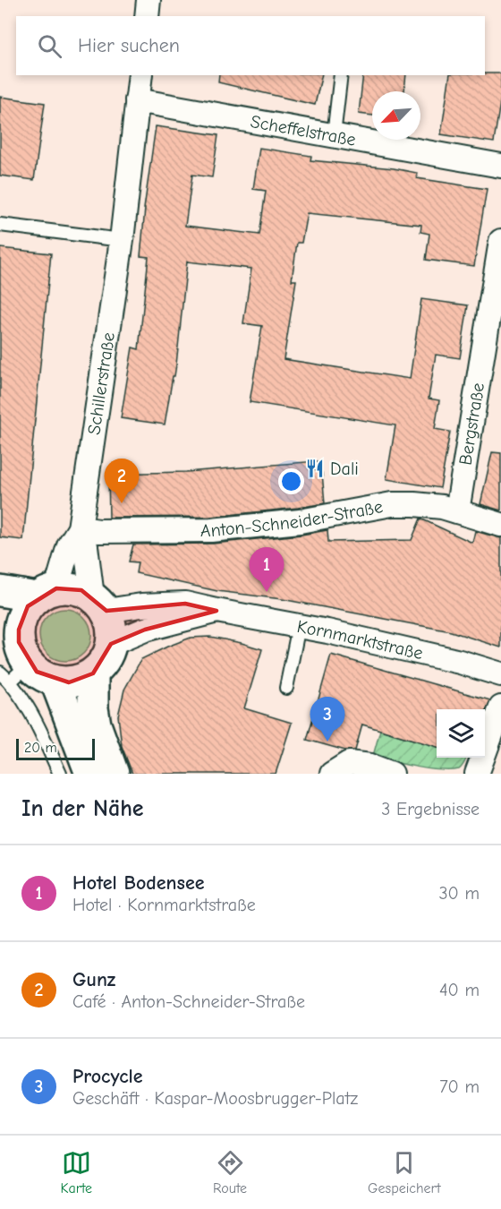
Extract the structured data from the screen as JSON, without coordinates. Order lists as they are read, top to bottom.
{
  "streets": {
    "street": [
      "Scheffelstraße",
      "Schillerstraße",
      "Bergstraße",
      "Anton-Schneider-Straße",
      "Kornmarktstraße"
    ]
  },
  "crossings": [
    ["Scheffelstraße", "Schillerstraße"],
    ["Schillerstraße", "Anton-Schneider-Straße"],
    ["Schillerstraße", "Kornmarktstraße"],
    ["Bergstraße", "Anton-Schneider-Straße"]
  ],
  "places": {
    "restaurant": ["Dali"]
  },
  "scale_bar": "20 m",
  "north": "bottom left",
  "page": {
    "search": "Hier suchen",
    "pins": ["2", "1", "3"],
    "scale": "20 m",
    "heading": ["In der Nähe", "3 Ergebnisse"],
    "list": [
      {
        "mark": "1",
        "name": "Hotel Bodensee",
        "note": "Hotel · Kornmarktstraße",
        "value": "30 m"
      },
      {
        "mark": "2",
        "name": "Gunz",
        "note": "Café · Anton-Schneider-Straße",
        "value": "40 m"
      },
      {
        "mark": "3",
        "name": "Procycle",
        "note": "Geschäft · Kaspar-Moosbrugger-Platz",
        "value": "70 m"
      }
    ],
    "nav": ["Karte", "Route", "Gespeichert"]
  }
}
